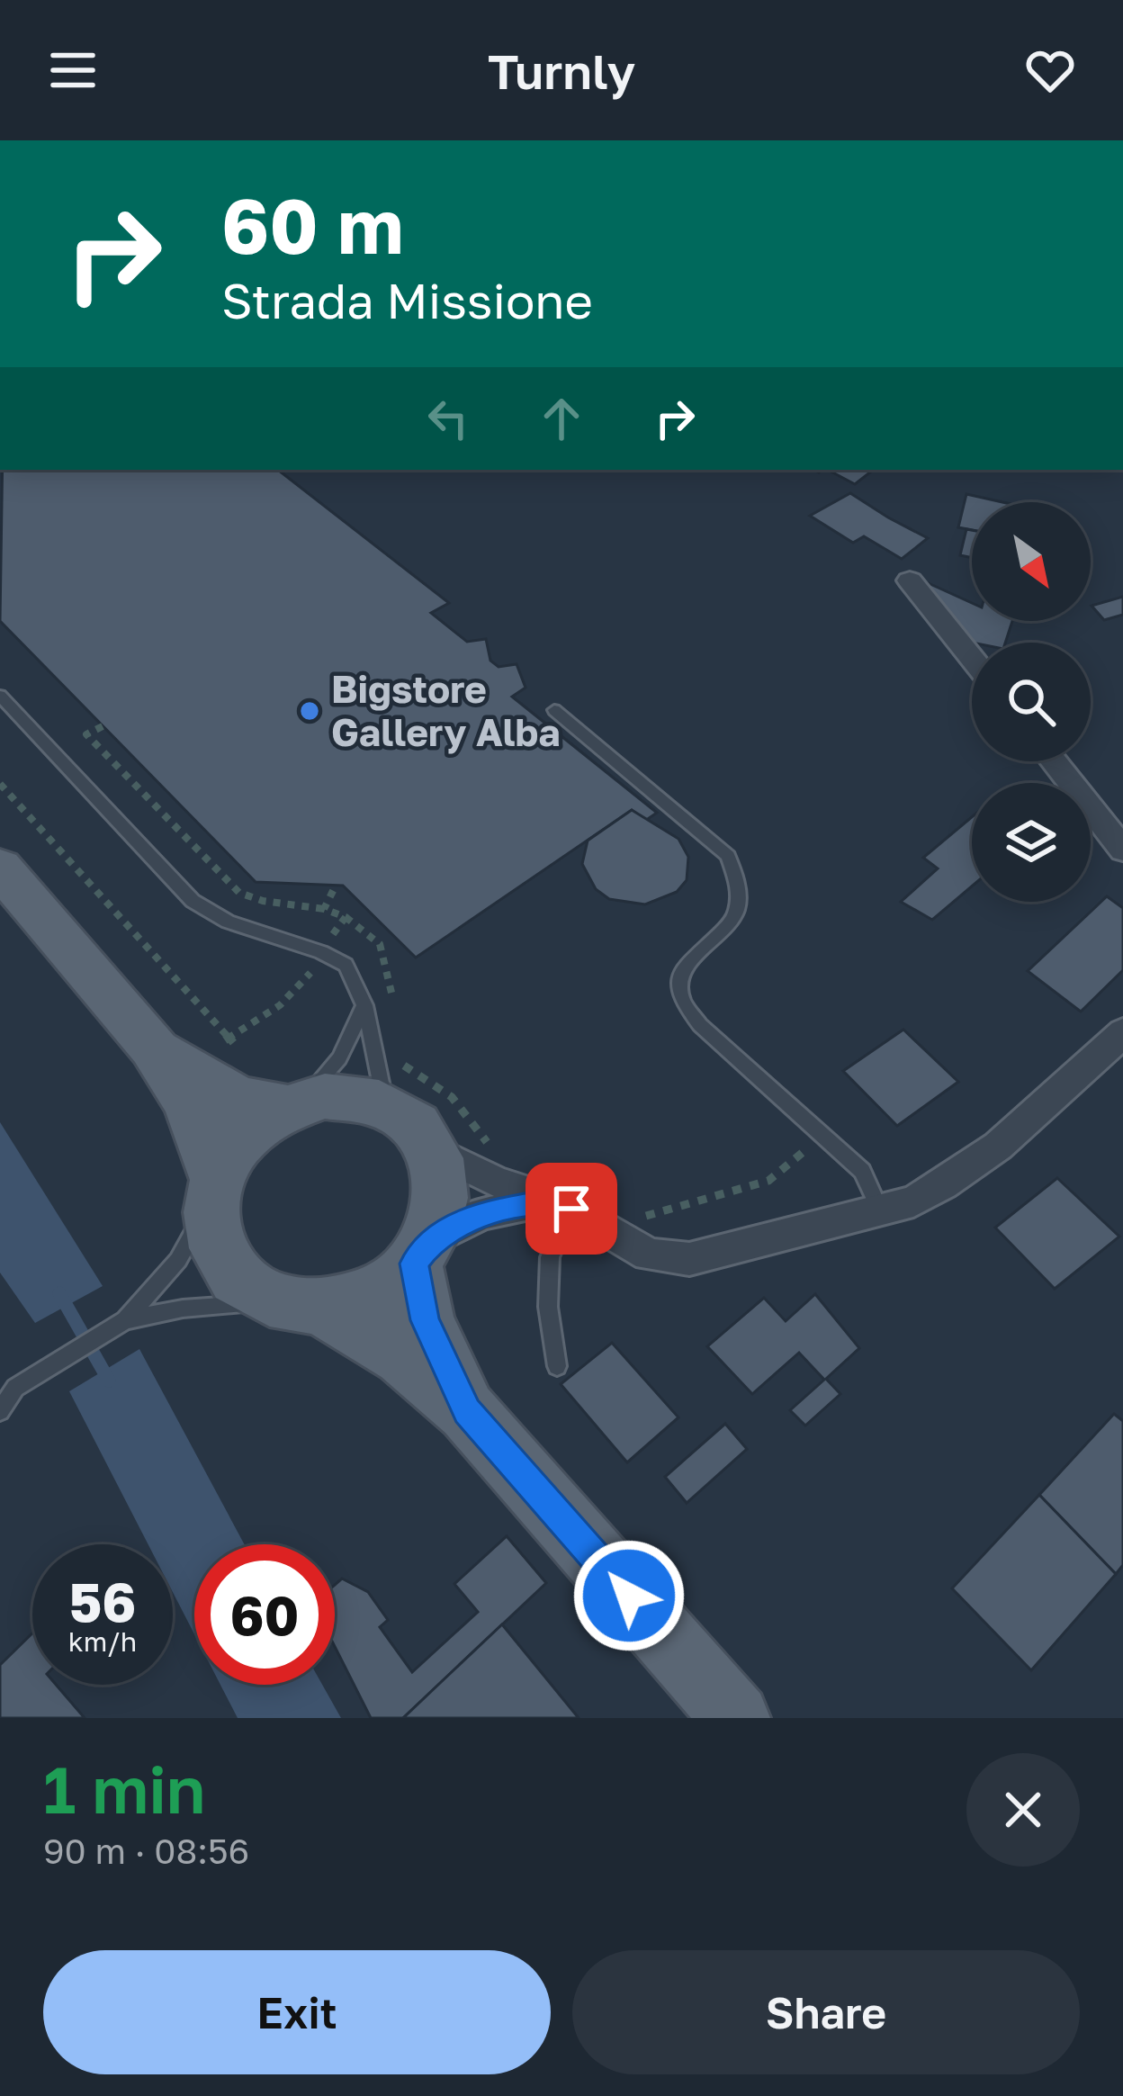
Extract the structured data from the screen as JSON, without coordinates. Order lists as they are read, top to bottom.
{
  "places": ["Bigstore Gallery Alba"],
  "north": "bottom right",
  "page": {
    "header": "Turnly",
    "turn": ["60 m", "Strada Missione"],
    "speed": "56 km/h",
    "limit": "60",
    "heading": ["1 min", "90 m · 08:56"],
    "buttons": ["Exit", "Share"]
  }
}
